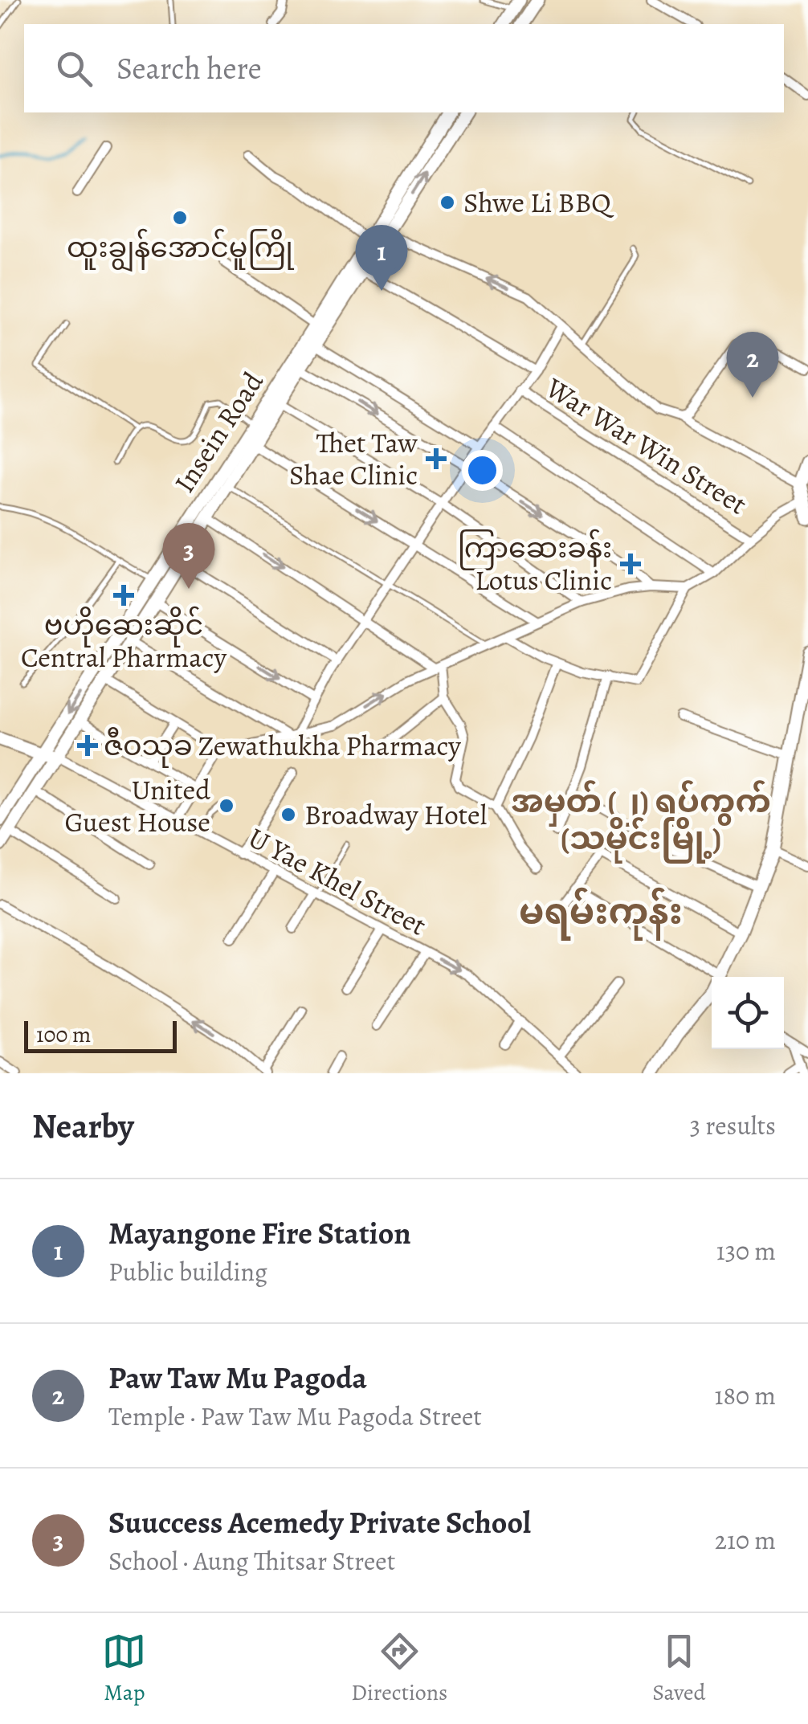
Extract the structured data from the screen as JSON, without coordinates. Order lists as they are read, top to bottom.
{
  "streets": {
    "main road": ["Insein Road"],
    "street": ["War War Win Street", "U Yae Khel Street"]
  },
  "crossings": [
    ["Insein Road", "U Yae Khel Street"]
  ],
  "districts": ["အမှတ် (၂) ရပ်ကွက် (သမိုင်းမြို့)", "မရမ်းကုန်း"],
  "places": {
    "other": [
      "Shwe Li BBQ",
      "ထူးချွန်အောင်မူကြို",
      "United Guest House",
      "Broadway Hotel"
    ],
    "health": [
      "Thet Taw Shae Clinic",
      "ကြာဆေးခန်း Lotus Clinic",
      "ဗဟိုဆေးဆိုင် Central Pharmacy",
      "ဇီဝသုခ Zewathukha Pharmacy"
    ]
  },
  "scale_bar": "100 m",
  "page": {
    "search": "Search here",
    "pins": ["1", "2", "3"],
    "scale": "100 m",
    "heading": ["Nearby", "3 results"],
    "list": [
      {
        "mark": "1",
        "name": "Mayangone Fire Station",
        "note": "Public building",
        "value": "130 m"
      },
      {
        "mark": "2",
        "name": "Paw Taw Mu Pagoda",
        "note": "Temple · Paw Taw Mu Pagoda Street",
        "value": "180 m"
      },
      {
        "mark": "3",
        "name": "Suuccess Acemedy Private School",
        "note": "School · Aung Thitsar Street",
        "value": "210 m"
      }
    ],
    "nav": ["Map", "Directions", "Saved"]
  }
}
